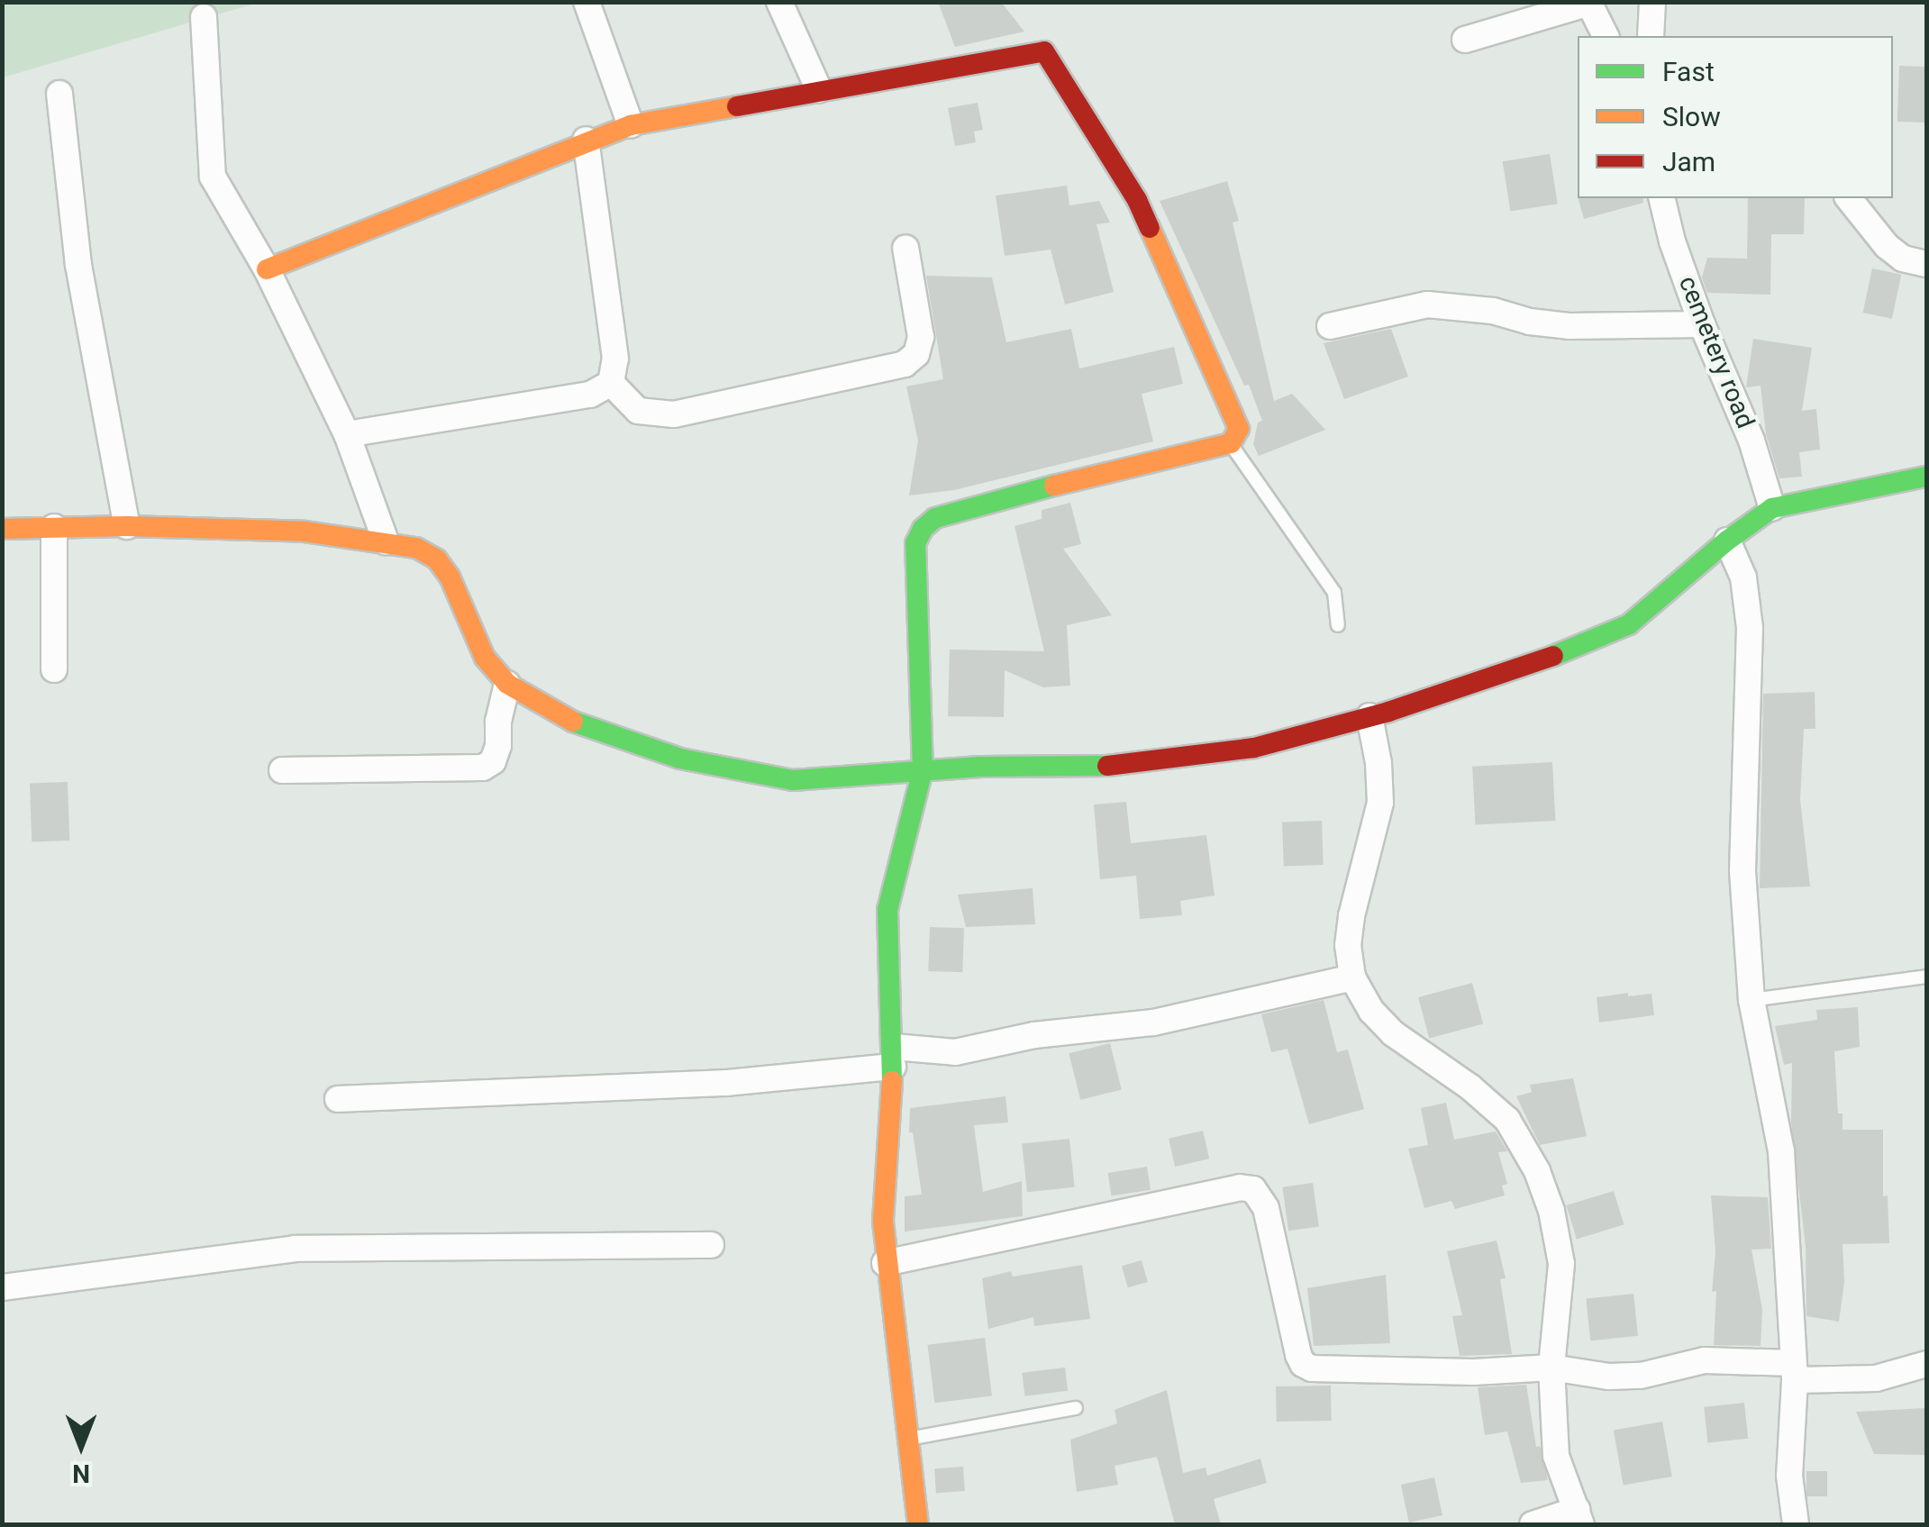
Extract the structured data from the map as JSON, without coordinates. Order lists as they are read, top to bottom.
{
  "streets": {
    "street": ["cemetery road"]
  },
  "legend": ["Fast", "Slow", "Jam"],
  "north": "bottom"
}
